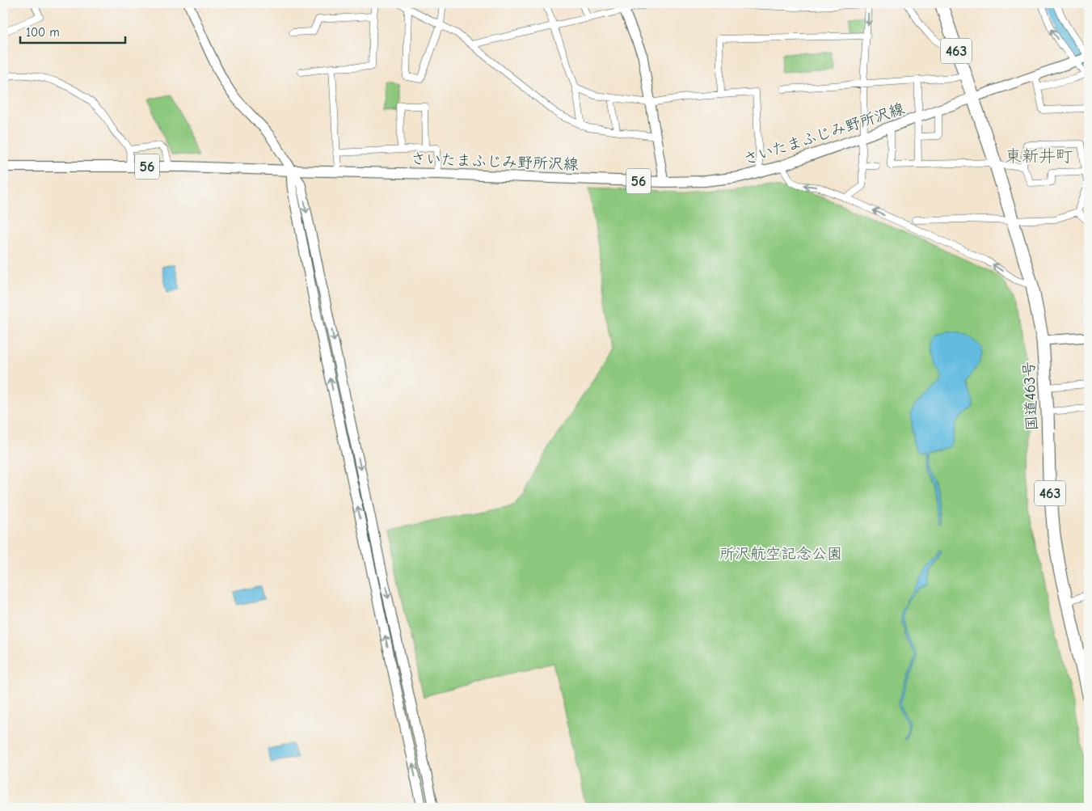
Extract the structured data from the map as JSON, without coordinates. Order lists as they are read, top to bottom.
{
  "streets": {
    "highway": ["463", "国道463号"],
    "main road": ["さいたまふじみ野所沢線", "56"]
  },
  "crossings": [
    ["463", "さいたまふじみ野所沢線"],
    ["463", "国道463号"],
    ["さいたまふじみ野所沢線", "国道463号"]
  ],
  "districts": ["東新井町"],
  "parks": ["所沢航空記念公園"],
  "scale_bar": "100 m"
}
